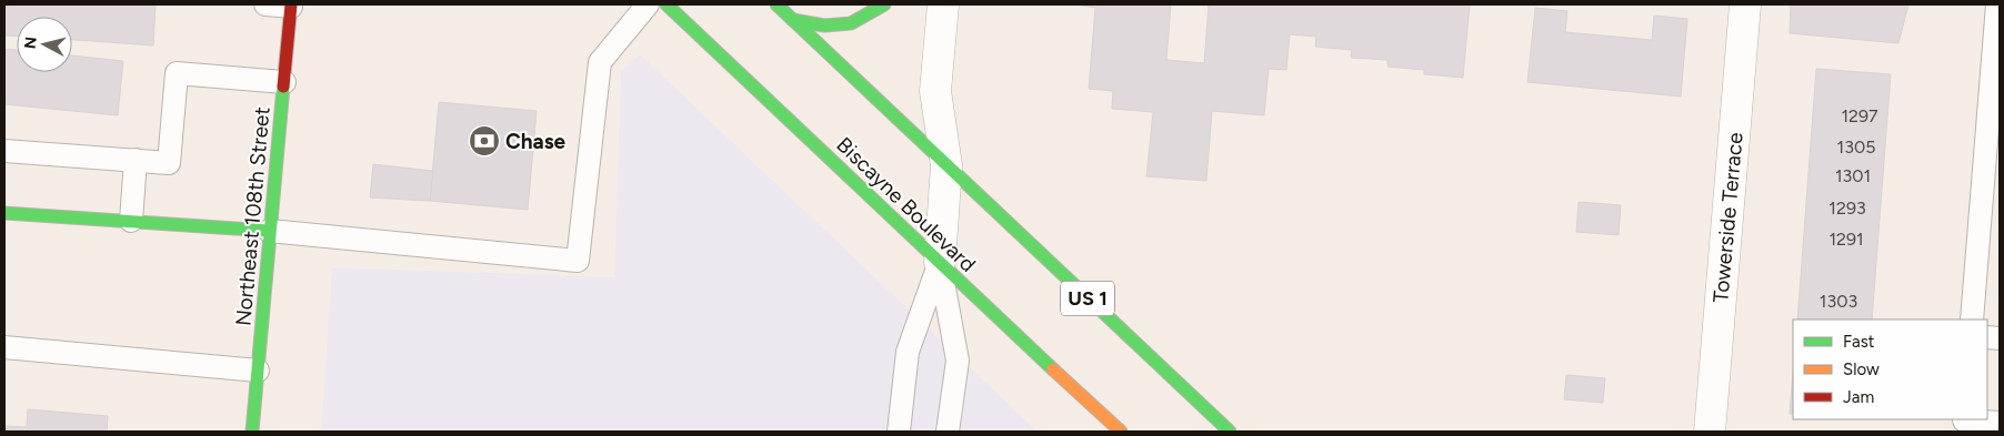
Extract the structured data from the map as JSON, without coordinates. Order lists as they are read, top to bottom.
{
  "streets": {
    "main road": ["Biscayne Boulevard", "Northeast 108th Street", "US 1"],
    "street": ["Towerside Terrace"]
  },
  "places": {
    "bank": ["Chase"]
  },
  "house_numbers": [
    "1297",
    "1305",
    "1301",
    "1293",
    "1291",
    "1303"
  ],
  "legend": ["Fast", "Slow", "Jam"],
  "north": "left"
}
